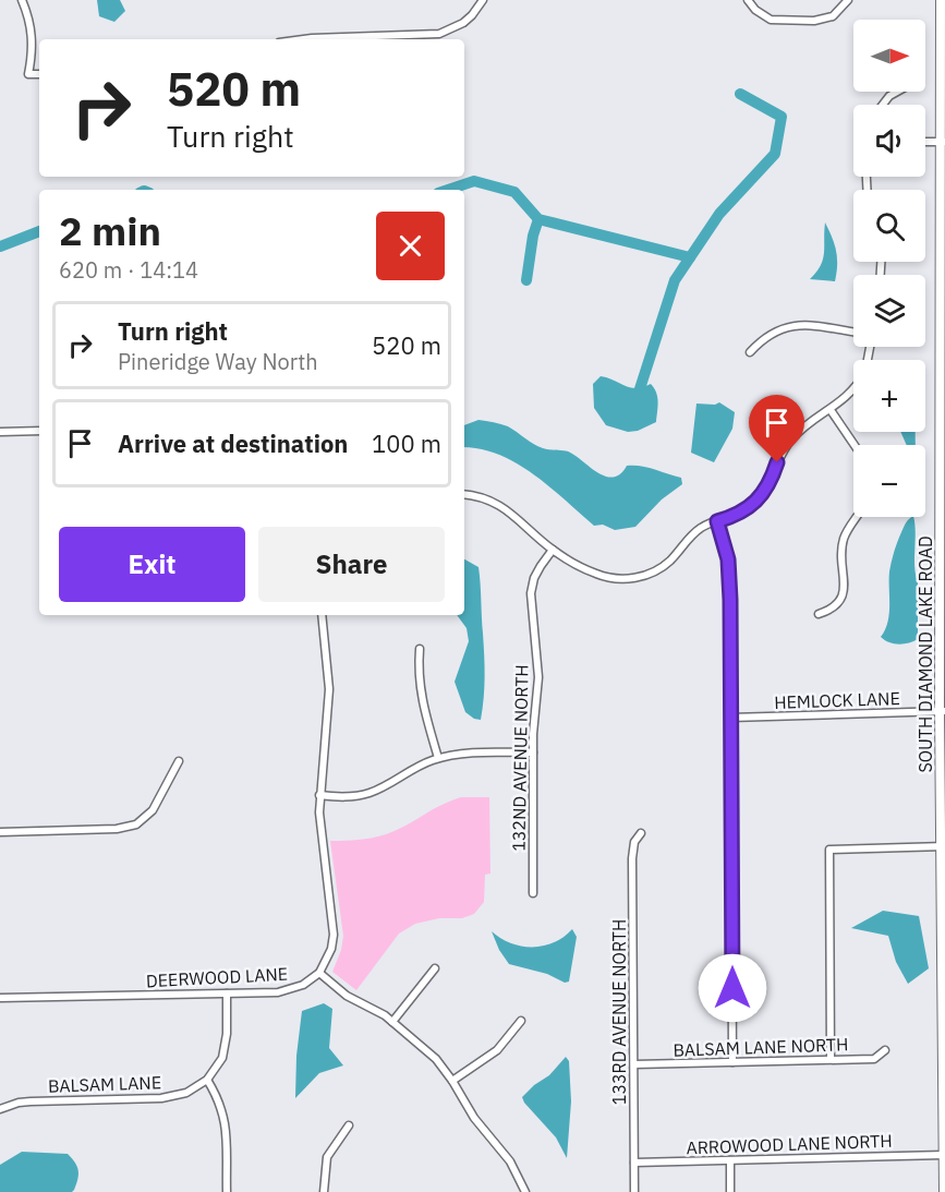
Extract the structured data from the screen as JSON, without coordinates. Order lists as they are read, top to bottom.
{
  "streets": {
    "street": [
      "SOUTH DIAMOND LAKE ROAD",
      "HEMLOCK LANE",
      "132ND AVENUE NORTH",
      "DEERWOOD LANE",
      "133RD AVENUE NORTH",
      "BALSAM LANE NORTH",
      "BALSAM LANE",
      "ARROWOOD LANE NORTH"
    ]
  },
  "crossings": [
    ["SOUTH DIAMOND LAKE ROAD", "HEMLOCK LANE"],
    ["SOUTH DIAMOND LAKE ROAD", "ARROWOOD LANE NORTH"],
    ["133RD AVENUE NORTH", "BALSAM LANE NORTH"],
    ["133RD AVENUE NORTH", "ARROWOOD LANE NORTH"]
  ],
  "north": "right",
  "page": {
    "map_buttons": ["+", "−"],
    "turn": ["520 m", "Turn right"],
    "heading": ["2 min", "620 m · 14:14"],
    "list": [
      {
        "name": "Turn right",
        "note": "Pineridge Way North",
        "value": "520 m"
      },
      {
        "name": "Arrive at destination",
        "value": "100 m"
      }
    ],
    "buttons": ["Exit", "Share"]
  }
}
